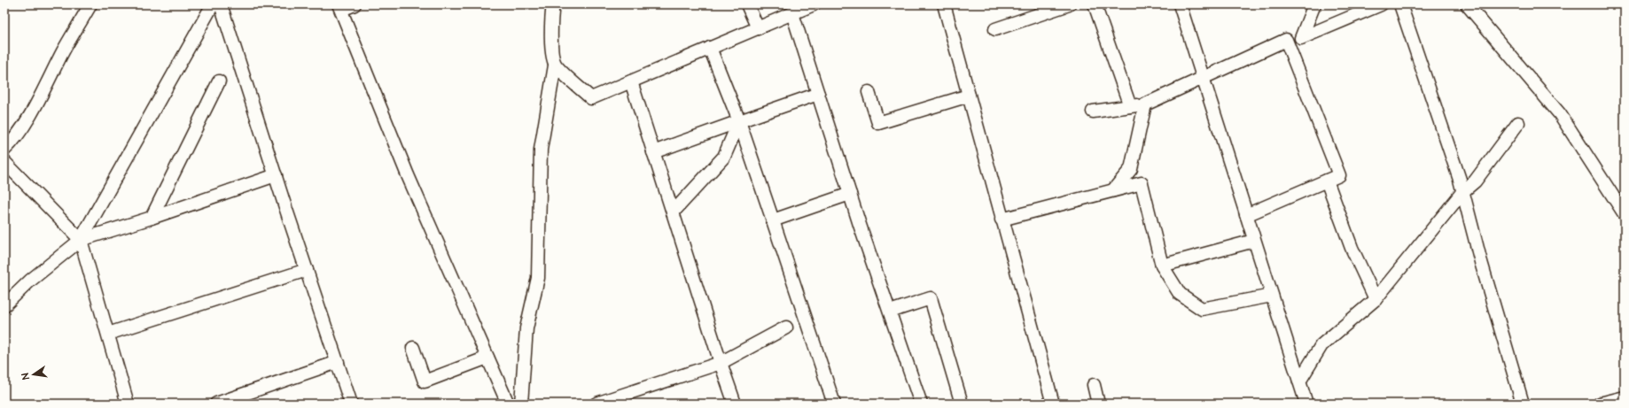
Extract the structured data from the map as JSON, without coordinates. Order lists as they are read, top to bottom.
{
  "north": "left"
}
